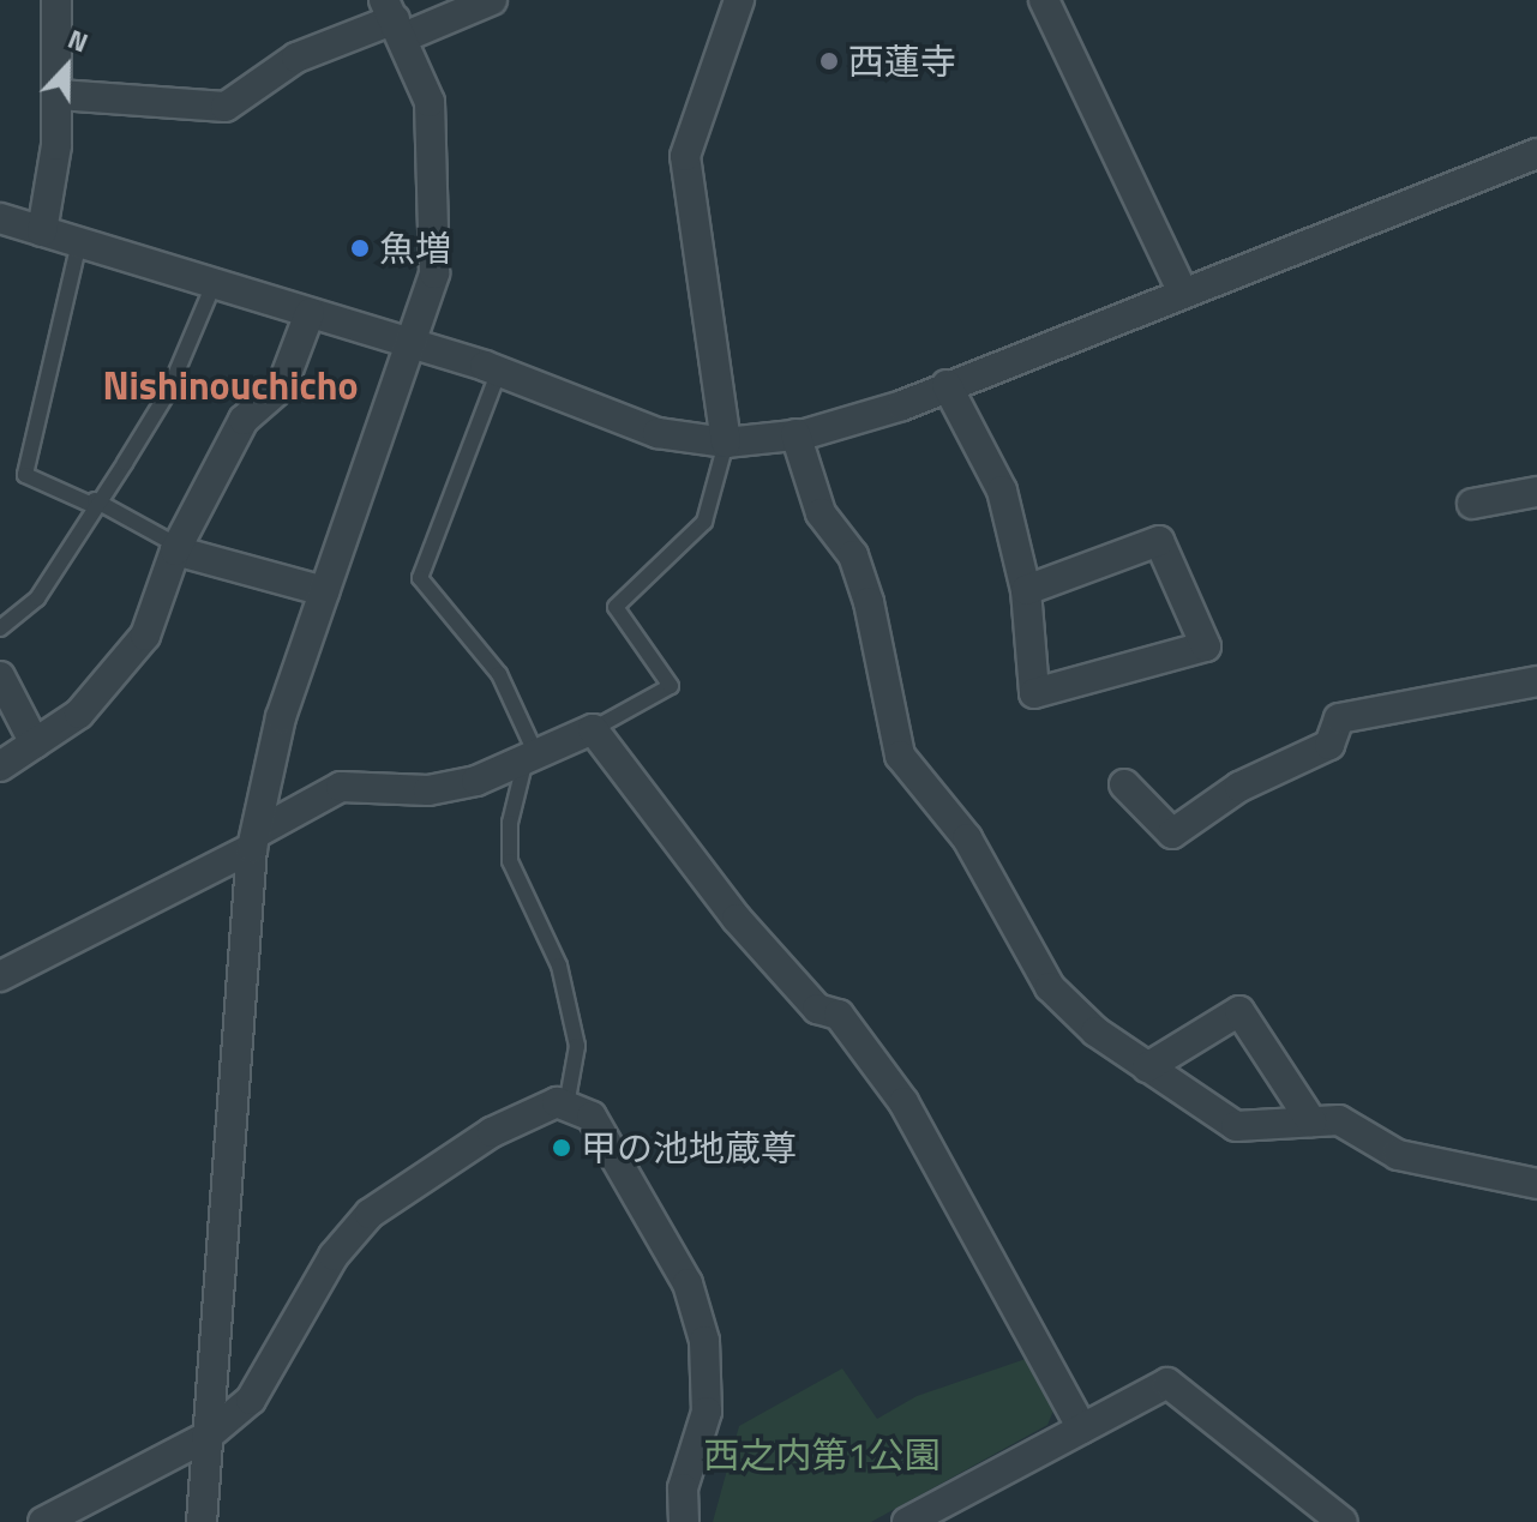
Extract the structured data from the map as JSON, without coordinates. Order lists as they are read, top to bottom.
{
  "districts": ["Nishinouchicho"],
  "parks": ["西之内第1公園"],
  "places": ["西蓮寺", "魚増", "甲の池地蔵尊"],
  "north": "top"
}
